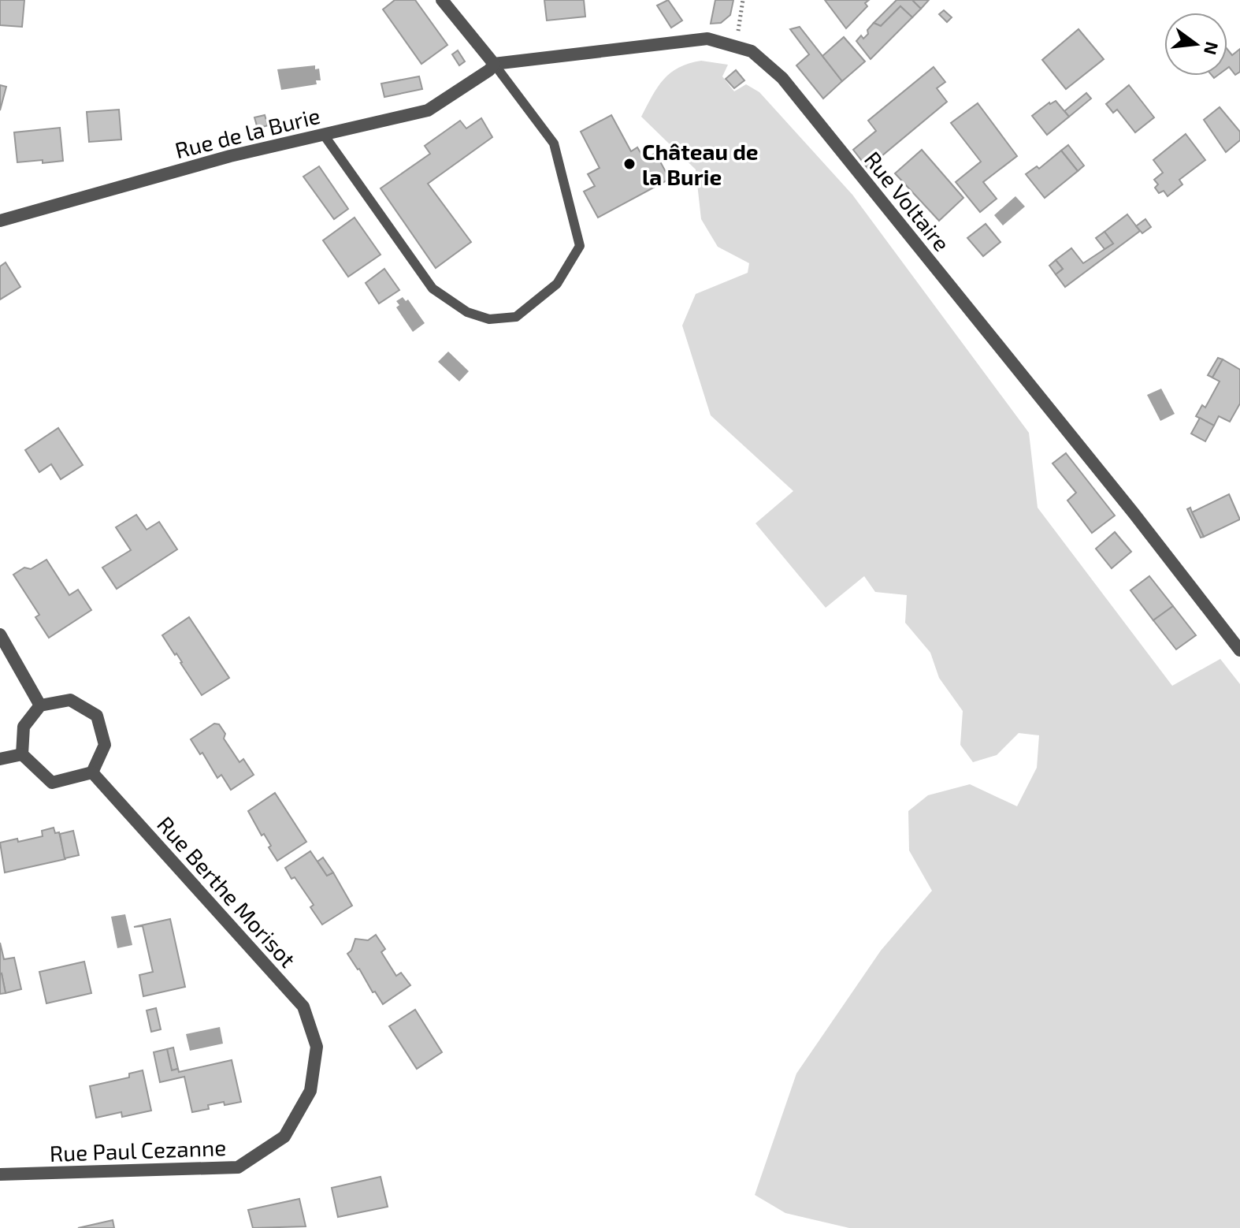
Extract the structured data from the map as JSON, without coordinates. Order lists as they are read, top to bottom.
{
  "streets": {
    "street": [
      "Rue de la Burie",
      "Rue Voltaire",
      "Rue Berthe Morisot",
      "Rue Paul Cezanne"
    ]
  },
  "crossings": [
    ["Rue de la Burie", "Rue Voltaire"],
    ["Rue Berthe Morisot", "Rue Paul Cezanne"]
  ],
  "places": ["Château de la Burie"],
  "north": "right"
}
